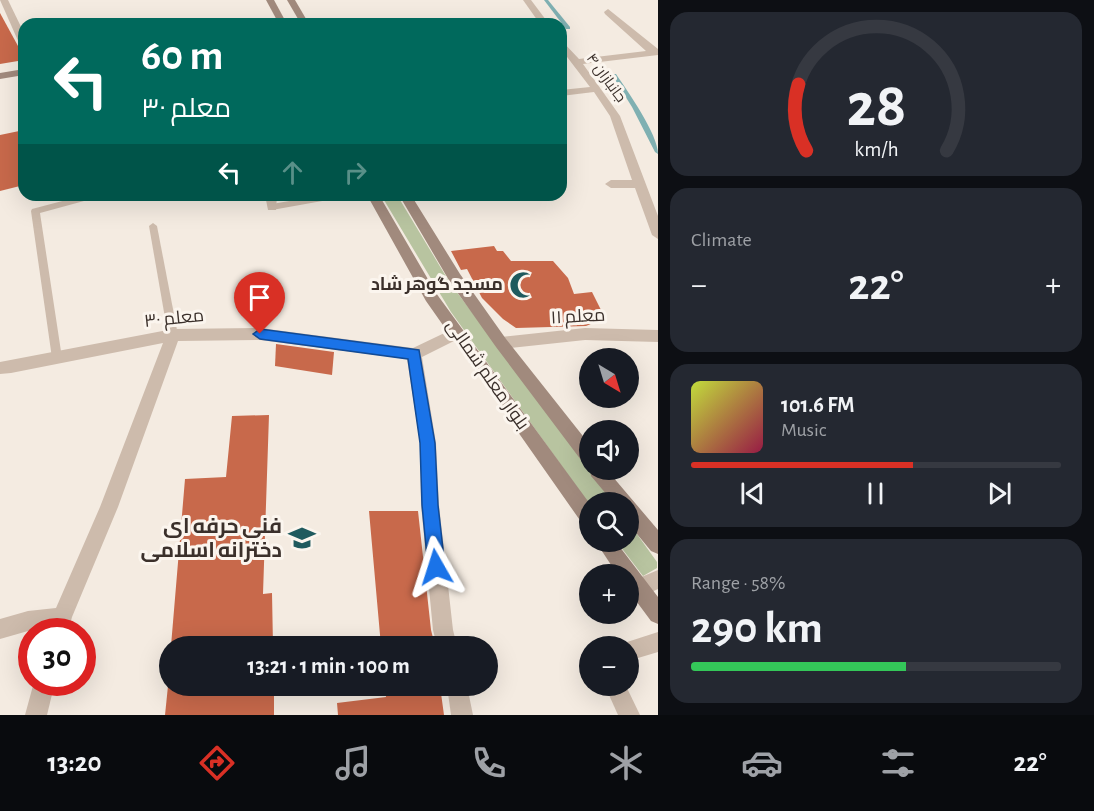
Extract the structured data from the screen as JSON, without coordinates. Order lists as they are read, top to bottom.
{
  "streets": {
    "main road": ["بلوار معلم شمالی"],
    "street": ["جانبازان ۴", "معلم ۱۱", "معلم ۳۰"]
  },
  "crossings": [
    ["معلم ۱۱", "بلوار معلم شمالی"]
  ],
  "places": {
    "mosque": ["مسجد گوهر شاد"],
    "school or university": ["فنی حرفه ای دخترانه اسلامی"]
  },
  "north": "bottom right",
  "page": {
    "turn": ["60 m", "معلم ۳۰"],
    "tile": [
      "Climate",
      ["Range · 58%", "290 km"]
    ],
    "heat": ["−", "22°", "+"],
    "map_buttons": ["+", "−"],
    "song": ["101.6 FM", "Music"],
    "limit": "30",
    "trip": "13:21 · 1 min · 100 m",
    "tabs": ["13:20", "22°"],
    "gauge": ["28", "km/h"]
  }
}
